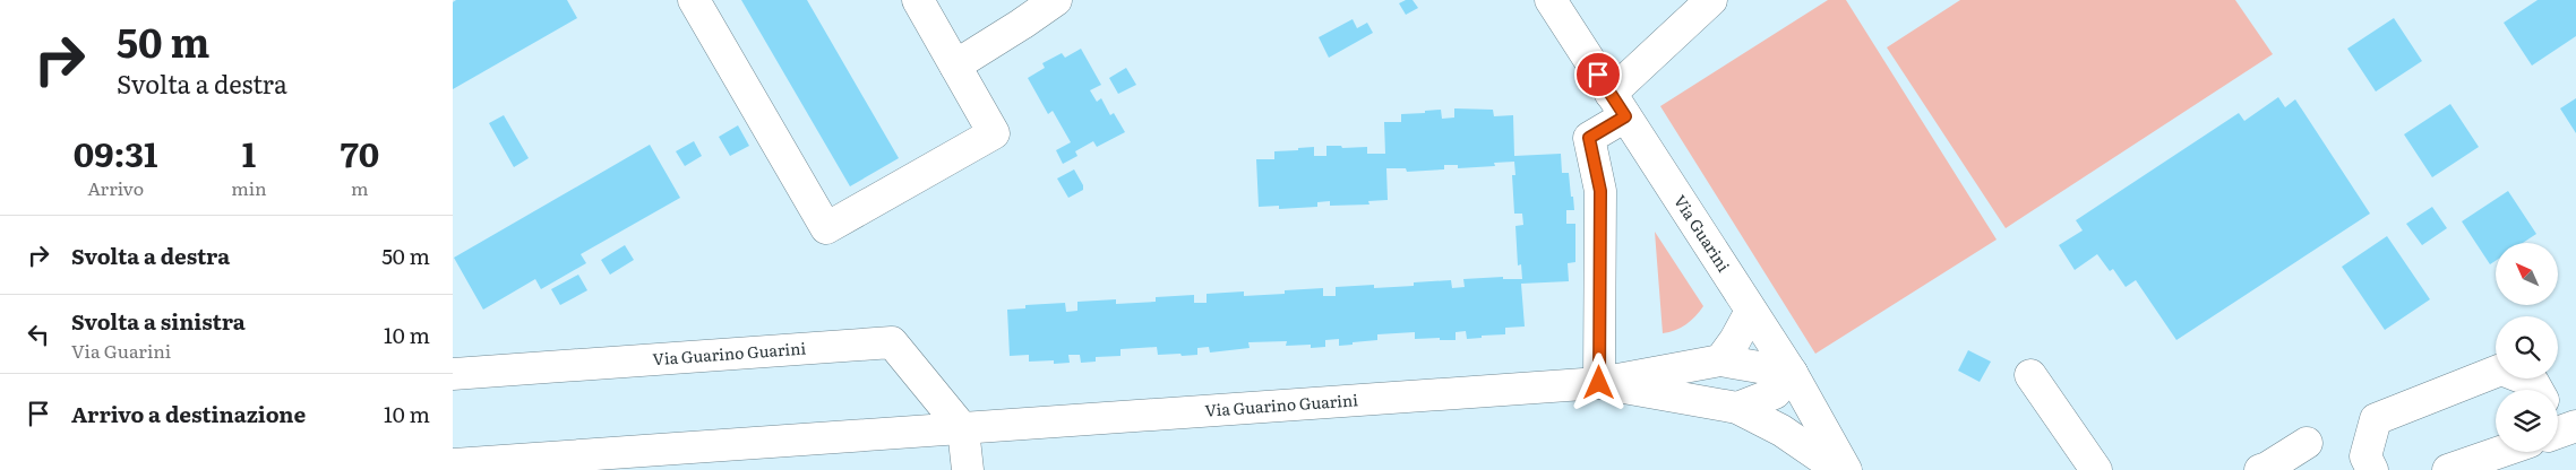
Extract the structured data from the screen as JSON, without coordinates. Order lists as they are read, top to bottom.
{
  "streets": {
    "street": ["Via Guarini", "Via Guarino Guarini"]
  },
  "crossings": [
    ["Via Guarini", "Via Guarino Guarini"]
  ],
  "north": "top left",
  "page": {
    "turn": ["50 m", "Svolta a destra"],
    "eta": [
      "09:31",
      "Arrivo",
      "1",
      "min",
      "70",
      "m"
    ],
    "list": [
      {
        "name": "Svolta a destra",
        "value": "50 m"
      },
      {
        "name": "Svolta a sinistra",
        "note": "Via Guarini",
        "value": "10 m"
      },
      {
        "name": "Arrivo a destinazione",
        "value": "10 m"
      }
    ]
  }
}
